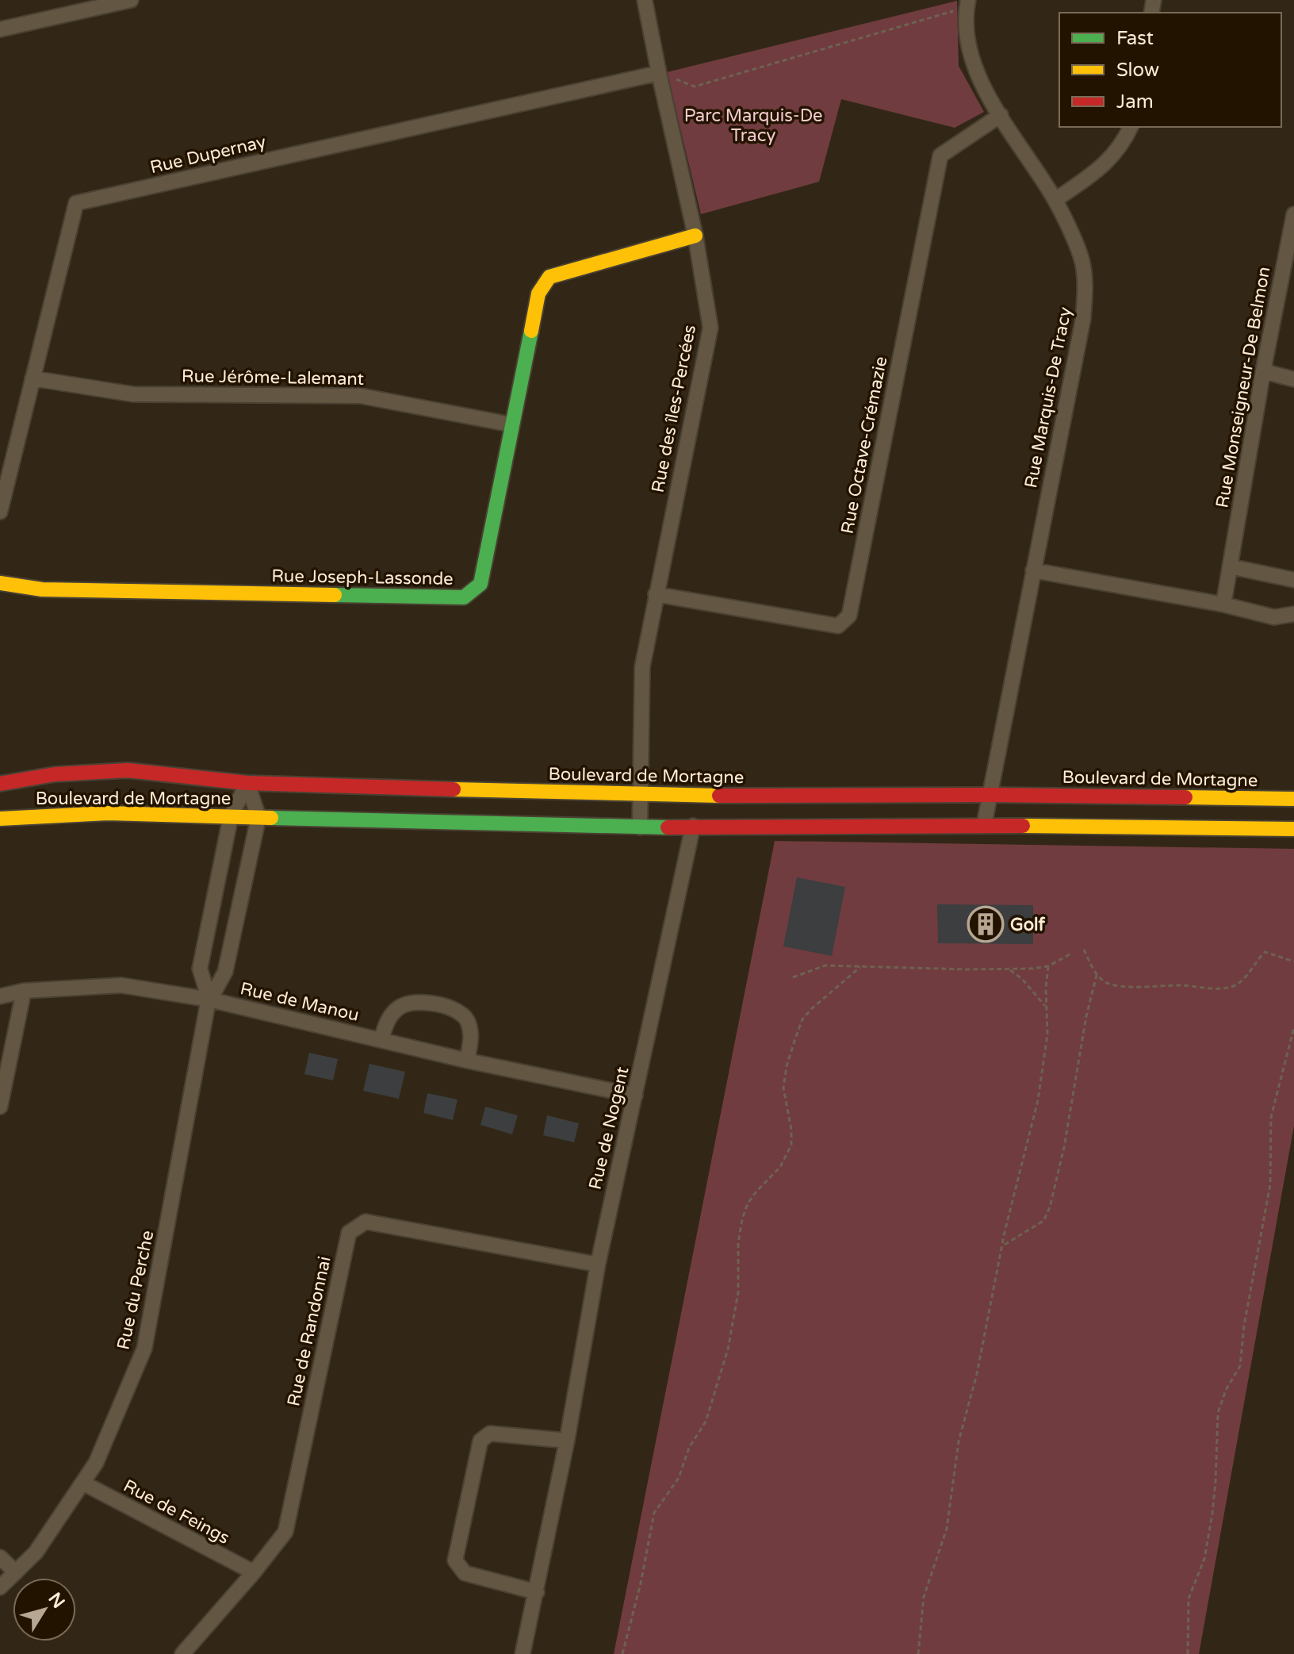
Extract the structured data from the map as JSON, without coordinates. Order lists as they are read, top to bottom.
{
  "streets": {
    "main road": ["Rue Joseph-Lassonde", "Boulevard de Mortagne"],
    "street": [
      "Rue Dupernay",
      "Rue Jérôme-Lalemant",
      "Rue Monseigneur-De Belmon",
      "Rue Marquis-De Tracy",
      "Rue des îles-Percées",
      "Rue Octave-Crémazie",
      "Rue de Manou",
      "Rue de Nogent",
      "Rue du Perche",
      "Rue de Randonnai",
      "Rue de Feings"
    ]
  },
  "crossings": [
    ["Rue Dupernay", "Rue Jérôme-Lalemant"],
    ["Rue Dupernay", "Rue des îles-Percées"],
    ["Rue Jérôme-Lalemant", "Rue Joseph-Lassonde"],
    ["Rue Marquis-De Tracy", "Rue Octave-Crémazie"],
    ["Rue Marquis-De Tracy", "Boulevard de Mortagne"],
    ["Rue des îles-Percées", "Rue Octave-Crémazie"],
    ["Rue des îles-Percées", "Rue Joseph-Lassonde"],
    ["Rue des îles-Percées", "Boulevard de Mortagne"],
    ["Boulevard de Mortagne", "Rue de Nogent"],
    ["Boulevard de Mortagne", "Rue du Perche"],
    ["Rue de Manou", "Rue de Nogent"],
    ["Rue de Manou", "Rue du Perche"],
    ["Rue de Nogent", "Rue de Randonnai"],
    ["Rue du Perche", "Rue de Feings"],
    ["Rue de Randonnai", "Rue de Feings"]
  ],
  "parks": ["Parc Marquis-De Tracy"],
  "places": {
    "building": ["Golf"]
  },
  "legend": ["Fast", "Slow", "Jam"],
  "north": "top right"
}
